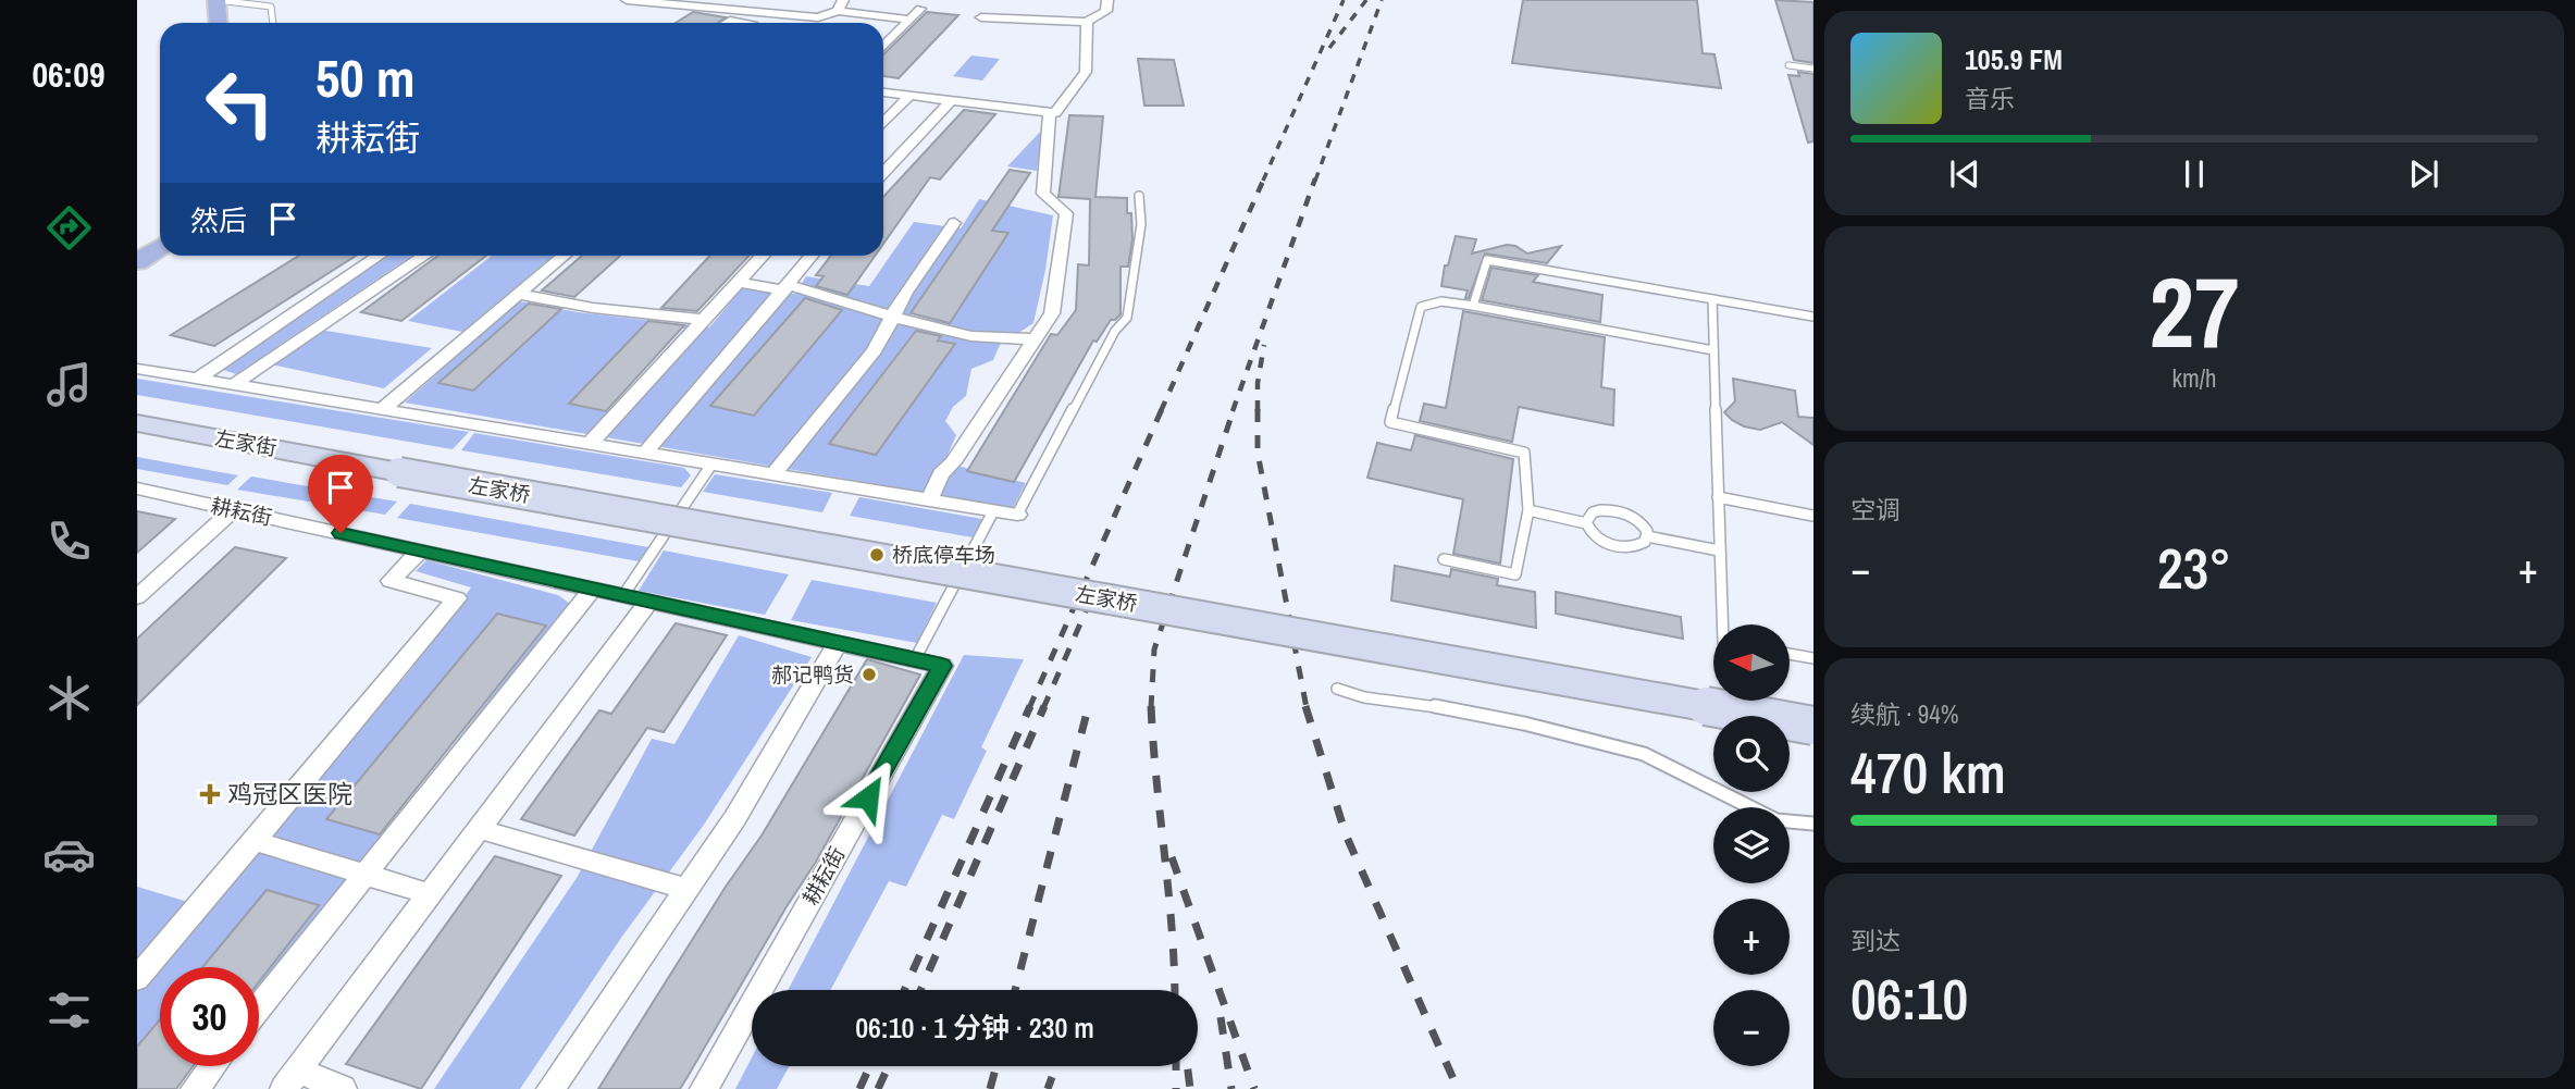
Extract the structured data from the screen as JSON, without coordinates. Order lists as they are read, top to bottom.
{
  "streets": {
    "main road": ["左家街", "左家桥"],
    "street": ["耕耘街"]
  },
  "crossings": [
    ["左家街", "左家桥"]
  ],
  "places": {
    "other": ["桥底停车场", "郝记鸭货"],
    "health": ["鸡冠区医院"]
  },
  "north": "left",
  "page": {
    "tabs": "06:09",
    "turn": ["50 m", "耕耘街"],
    "song": ["105.9 FM", "音乐"],
    "then": "然后",
    "tile": [
      ["27", "km/h"],
      "空调",
      ["续航 · 94%", "470 km"],
      ["到达", "06:10"]
    ],
    "heat": ["−", "23°", "+"],
    "map_buttons": ["+", "−"],
    "limit": "30",
    "trip": "06:10 · 1 分钟 · 230 m"
  }
}
